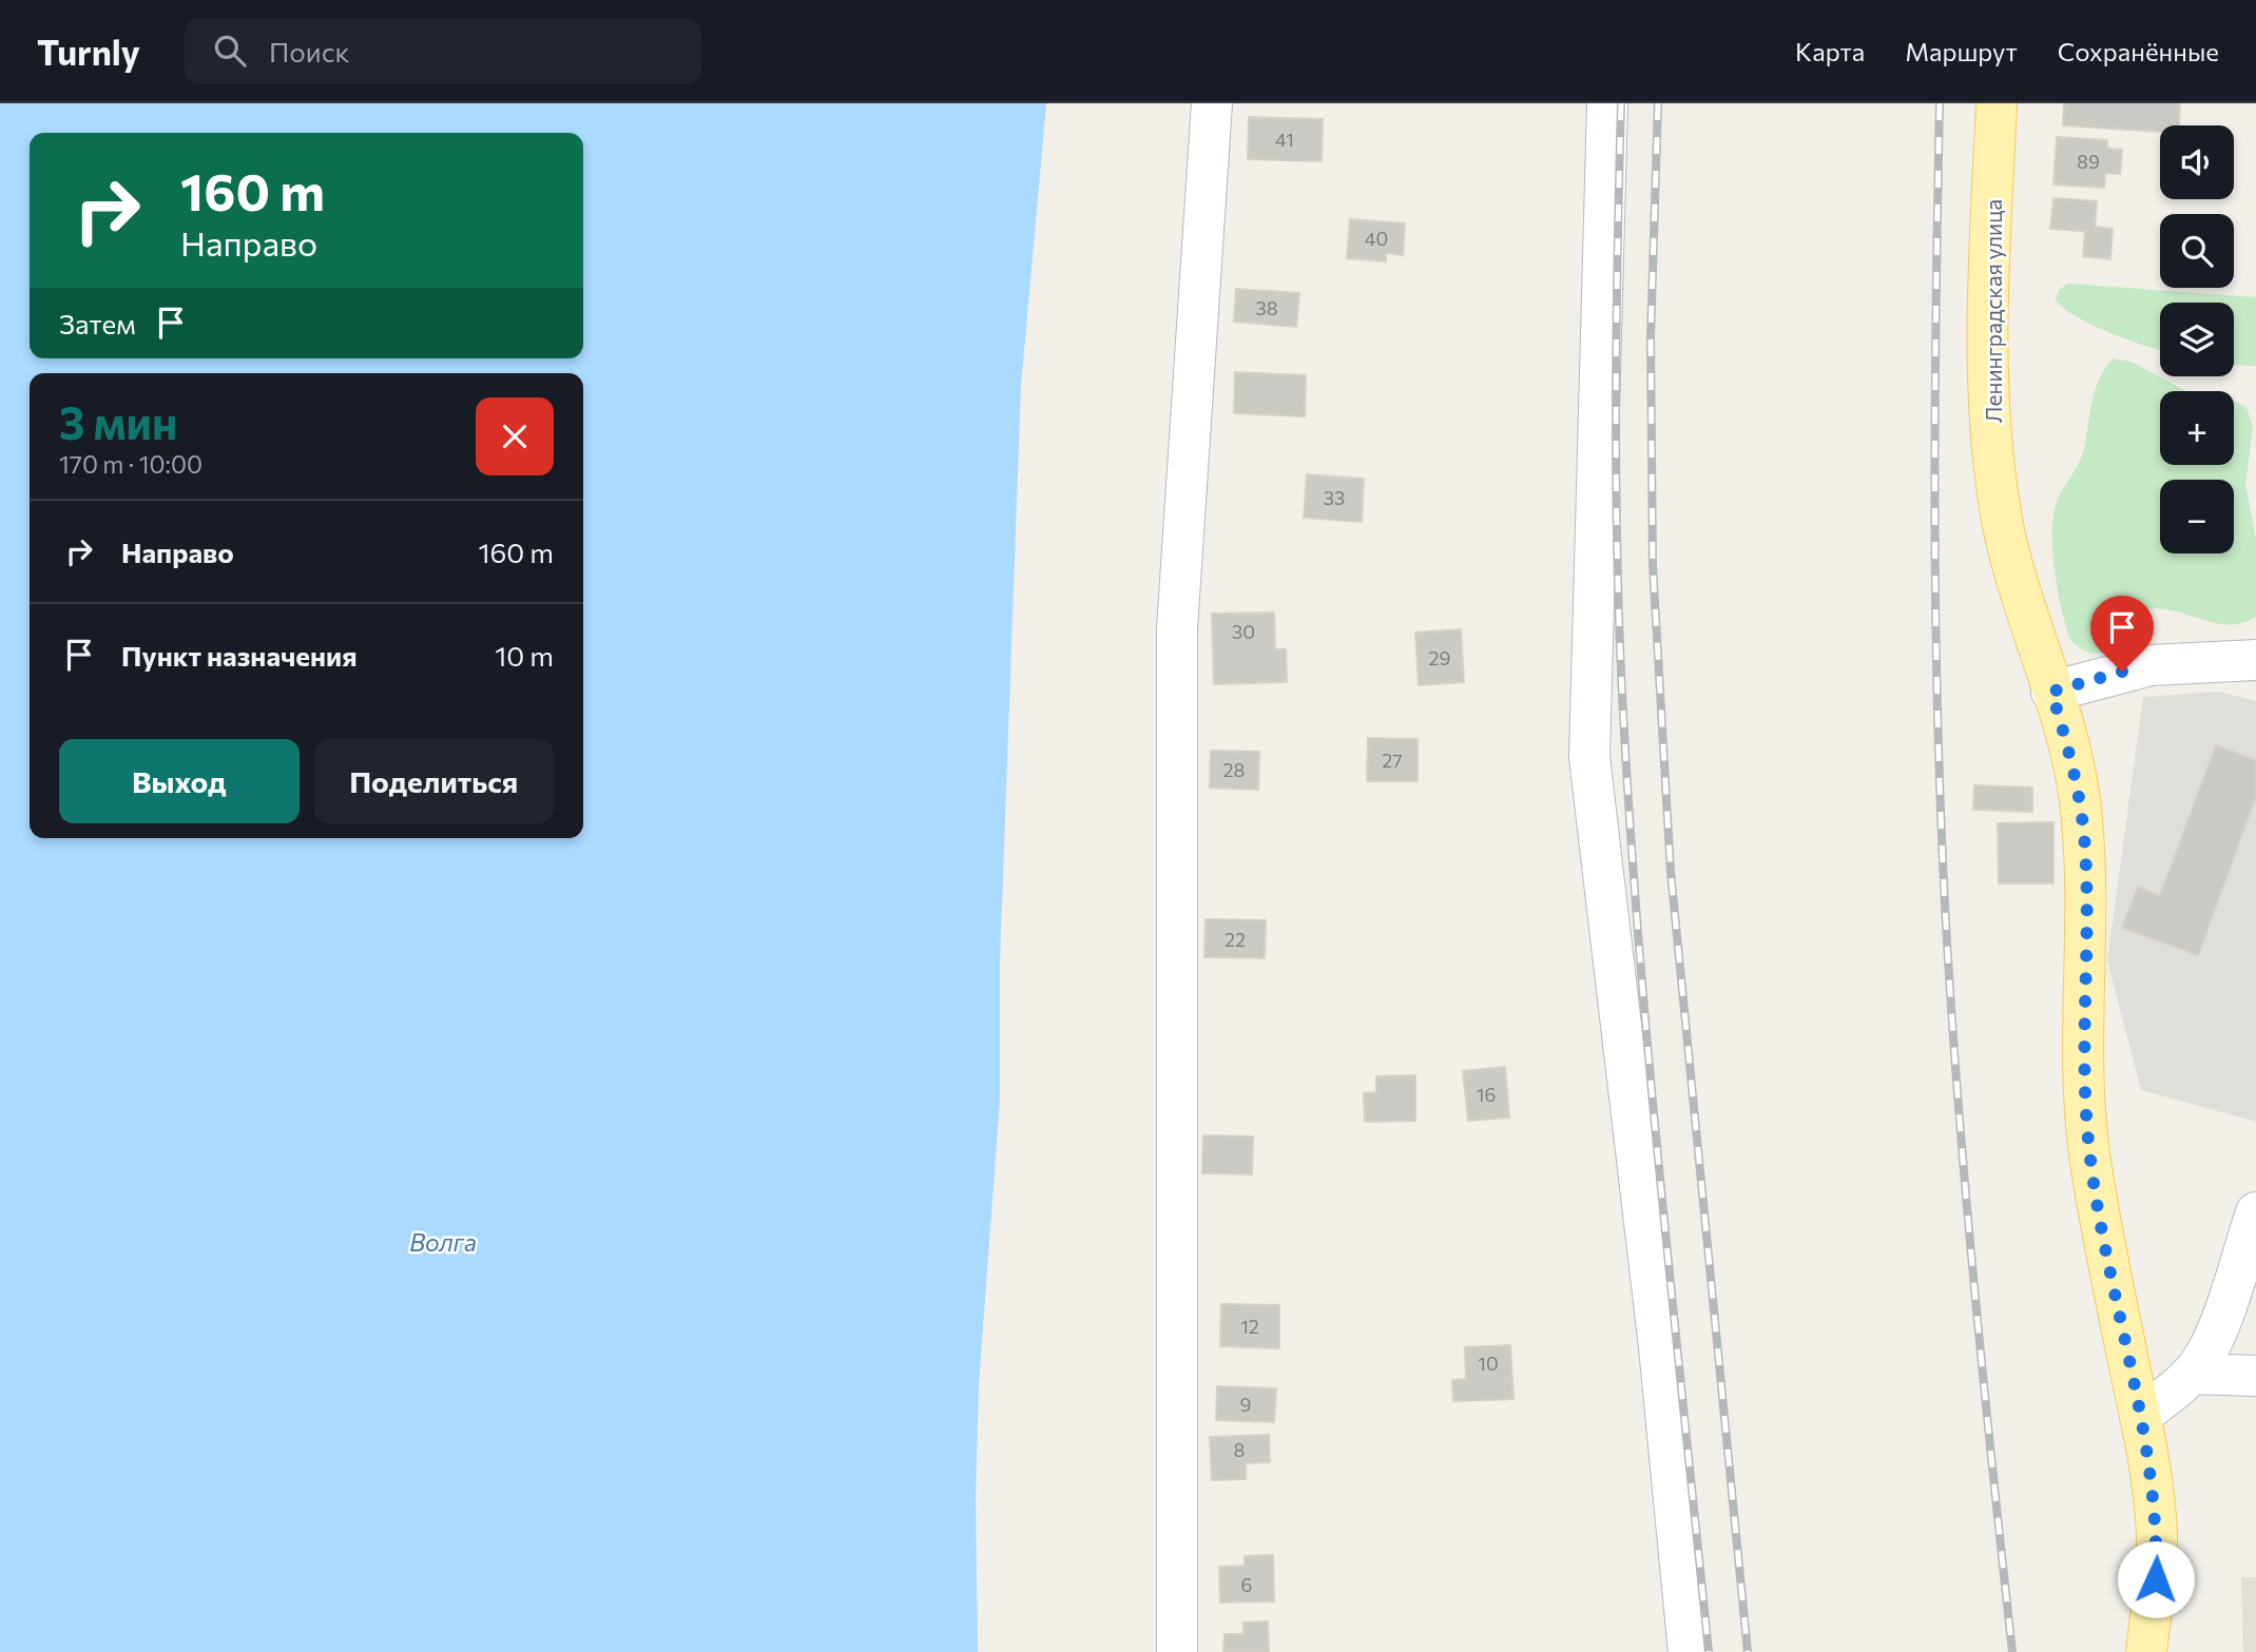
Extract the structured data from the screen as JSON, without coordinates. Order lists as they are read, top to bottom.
{
  "streets": {
    "main road": ["Ленинградская улица"]
  },
  "water": ["Волга"],
  "house_numbers": [
    "41",
    "89",
    "40",
    "38",
    "33",
    "30",
    "29",
    "27",
    "28",
    "22",
    "16",
    "12",
    "10",
    "9",
    "8",
    "6"
  ],
  "page": {
    "header": "Turnly",
    "search": "Поиск",
    "nav": ["Карта", "Маршрут", "Сохранённые"],
    "map_buttons": ["+", "−"],
    "turn": ["160 m", "Направо"],
    "then": "Затем",
    "heading": ["3 мин", "170 m · 10:00"],
    "list": [
      {
        "name": "Направо",
        "value": "160 m"
      },
      {
        "name": "Пункт назначения",
        "value": "10 m"
      }
    ],
    "buttons": ["Выход", "Поделиться"]
  }
}
